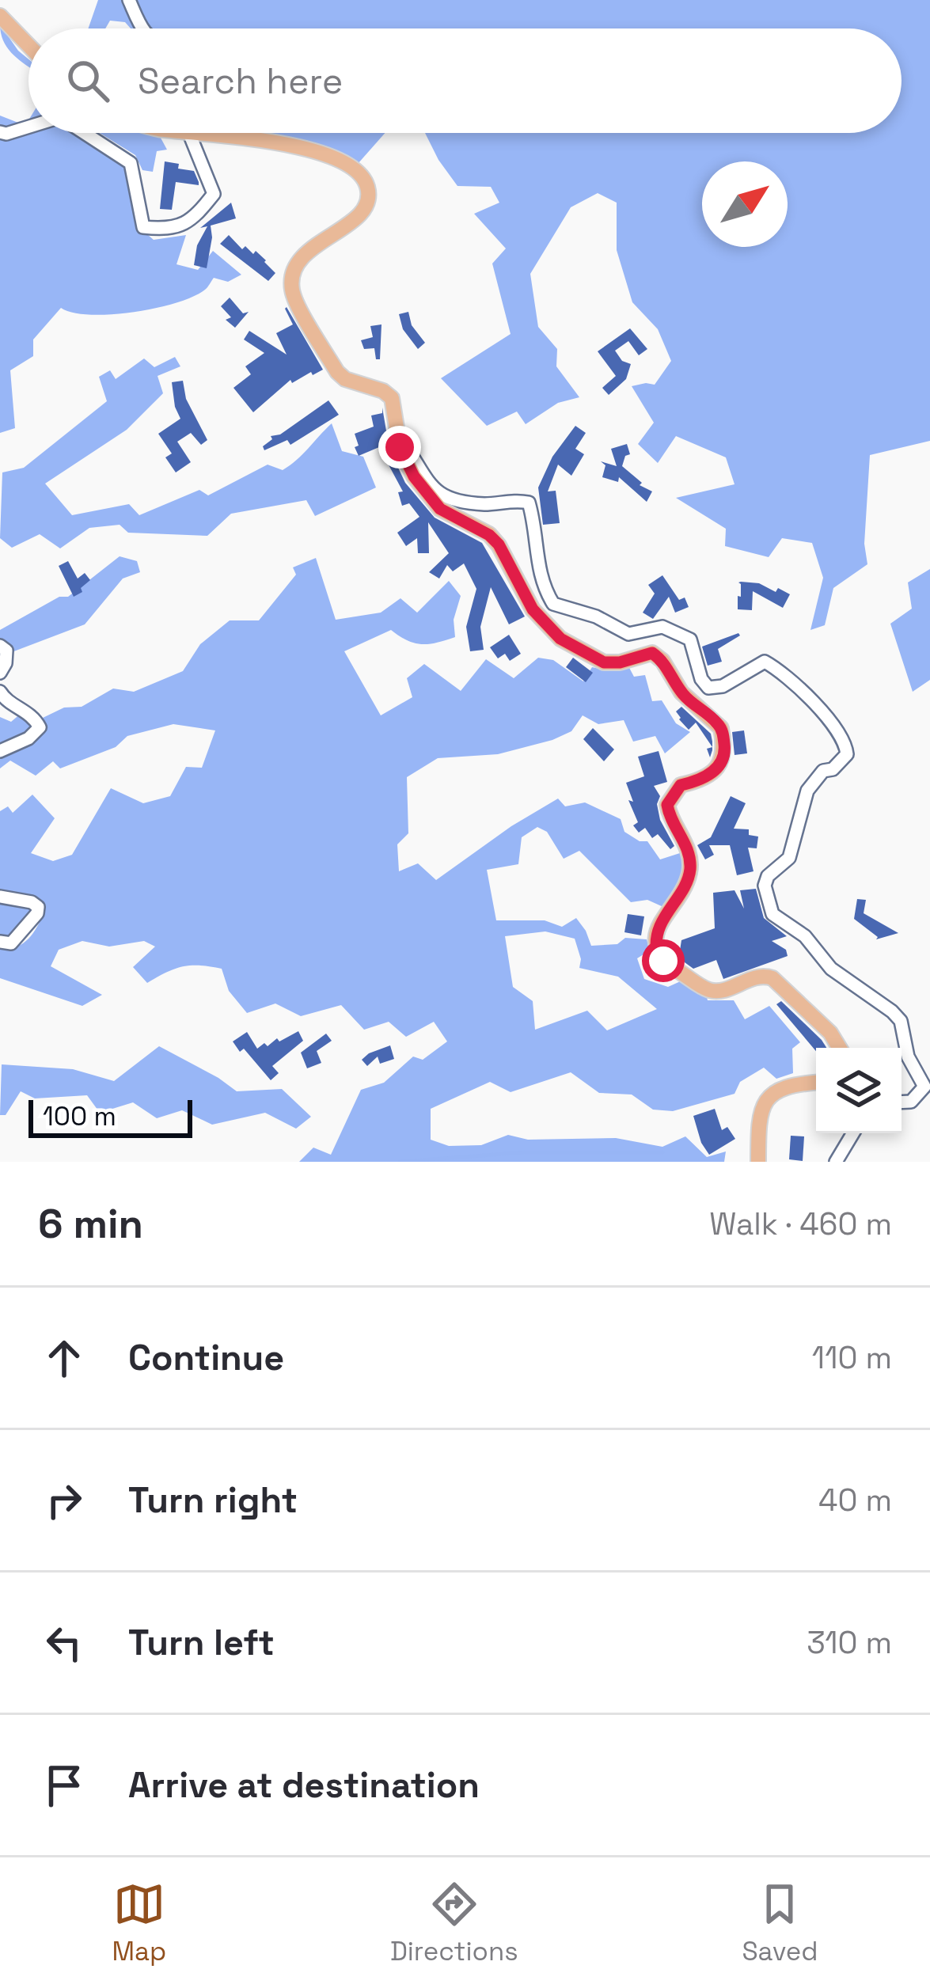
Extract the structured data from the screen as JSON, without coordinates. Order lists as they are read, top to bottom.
{
  "scale_bar": "100 m",
  "north": "top right",
  "page": {
    "search": "Search here",
    "scale": "100 m",
    "heading": ["6 min", "Walk · 460 m"],
    "list": [
      ["Continue", "110 m"],
      ["Turn right", "40 m"],
      ["Turn left", "310 m"],
      "Arrive at destination"
    ],
    "nav": ["Map", "Directions", "Saved"]
  }
}
